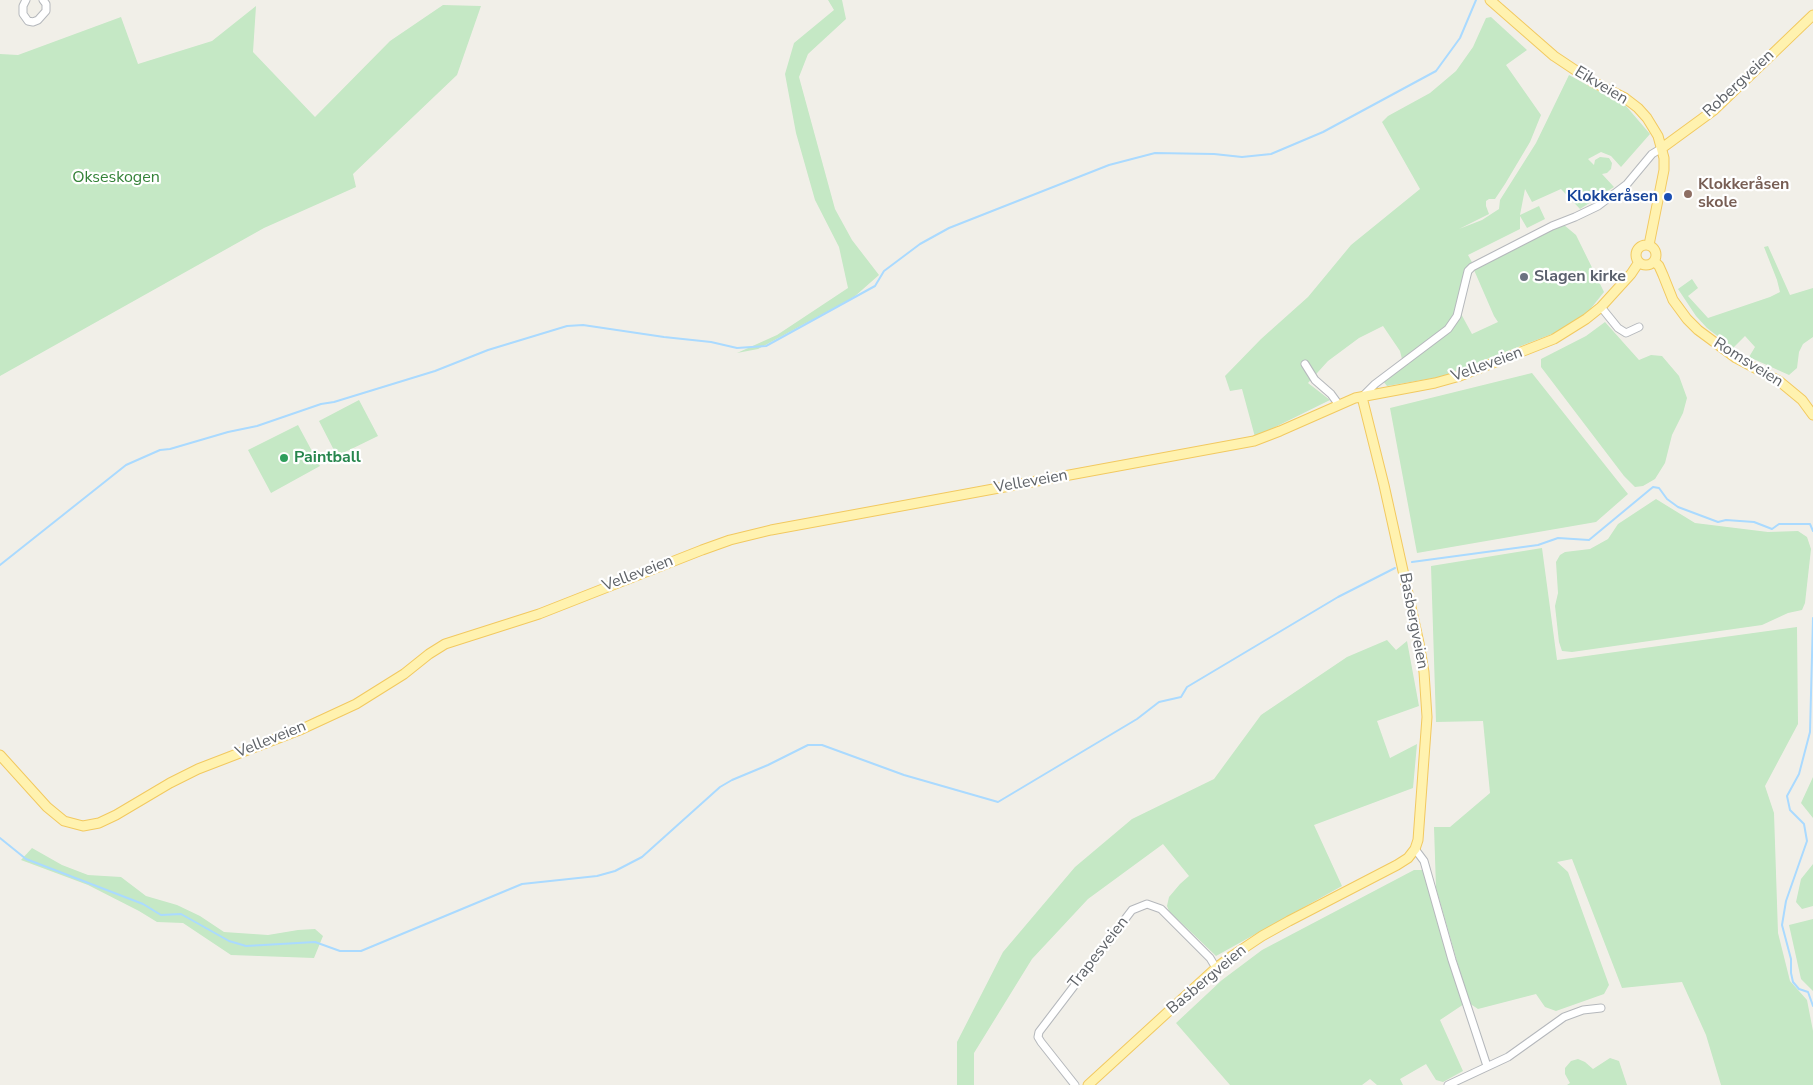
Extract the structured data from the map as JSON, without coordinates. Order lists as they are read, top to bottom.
{
  "streets": {
    "main road": [
      "Robergveien",
      "Eikveien",
      "Romsveien",
      "Velleveien",
      "Basbergveien"
    ],
    "street": ["Trapesveien"]
  },
  "crossings": [
    ["Robergveien", "Eikveien"],
    ["Robergveien", "Velleveien"],
    ["Eikveien", "Velleveien"],
    ["Romsveien", "Velleveien"],
    ["Velleveien", "Basbergveien"],
    ["Basbergveien", "Trapesveien"]
  ],
  "parks": ["Okseskogen"],
  "places": [
    "Klokkeråsen skole",
    "Klokkeråsen",
    "Slagen kirke",
    "Paintball"
  ]
}
